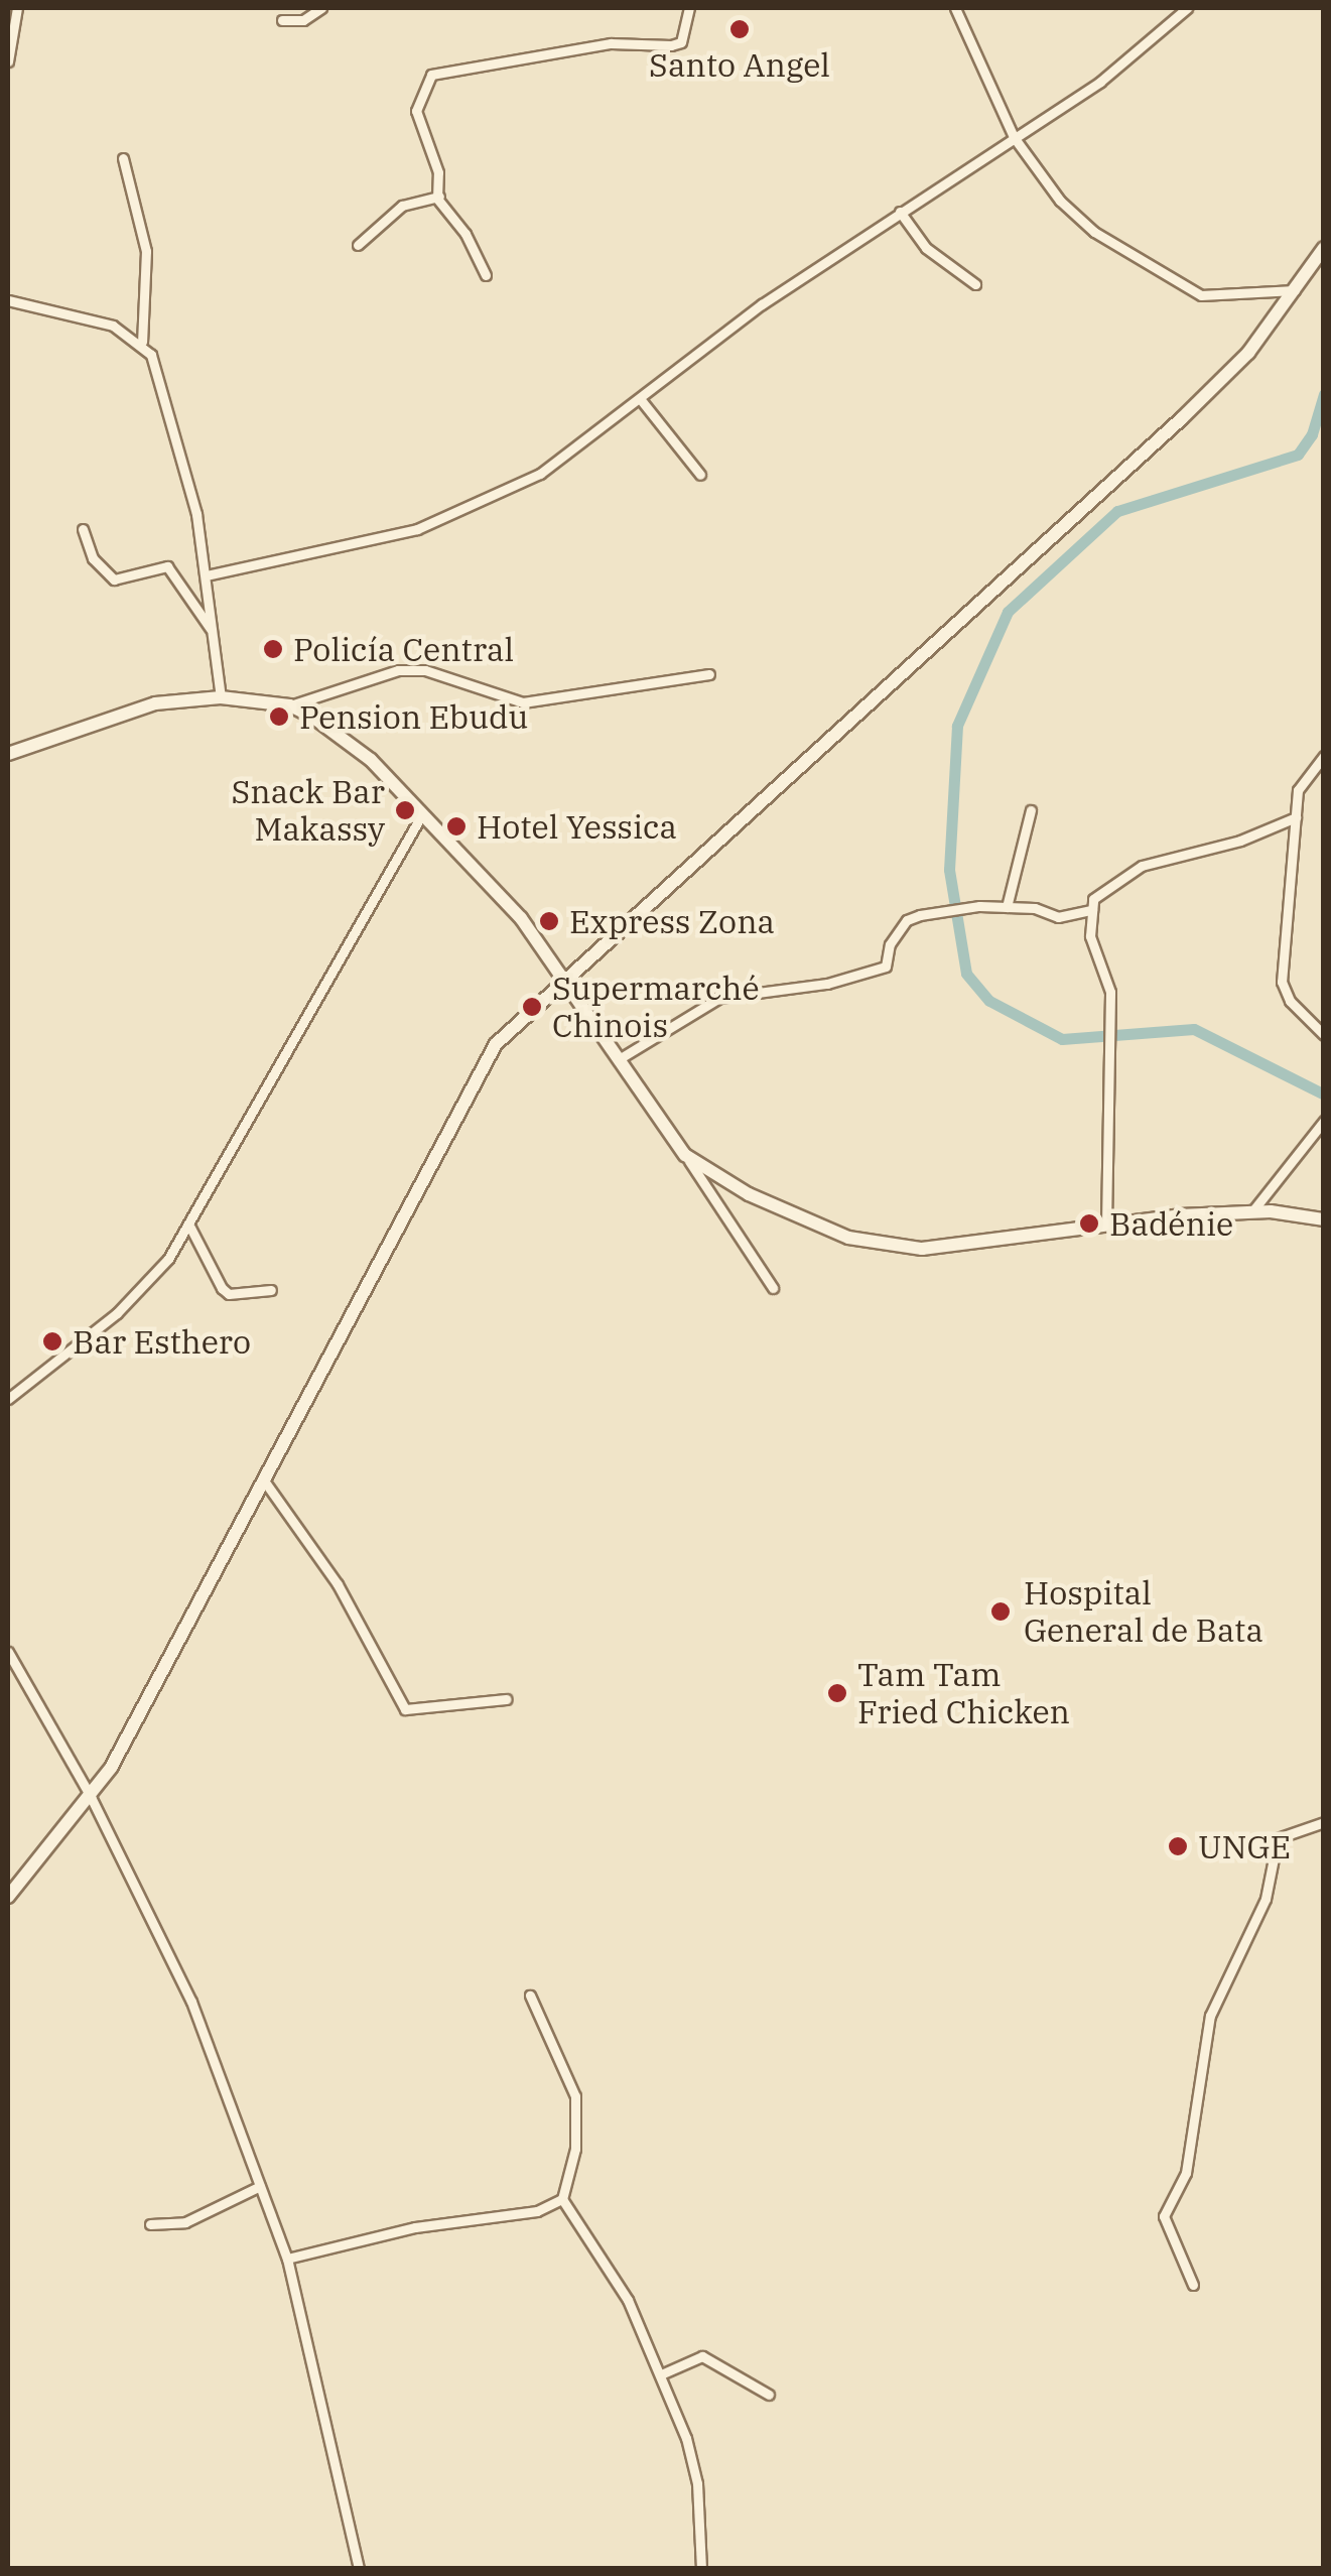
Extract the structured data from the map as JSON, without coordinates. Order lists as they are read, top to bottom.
{
  "places": [
    "Santo Angel",
    "Policía Central",
    "Pension Ebudu",
    "Snack Bar Makassy",
    "Hotel Yessica",
    "Express Zona",
    "Supermarché Chinois",
    "Badénie",
    "Bar Esthero",
    "Hospital General de Bata",
    "Tam Tam Fried Chicken",
    "UNGE"
  ]
}
